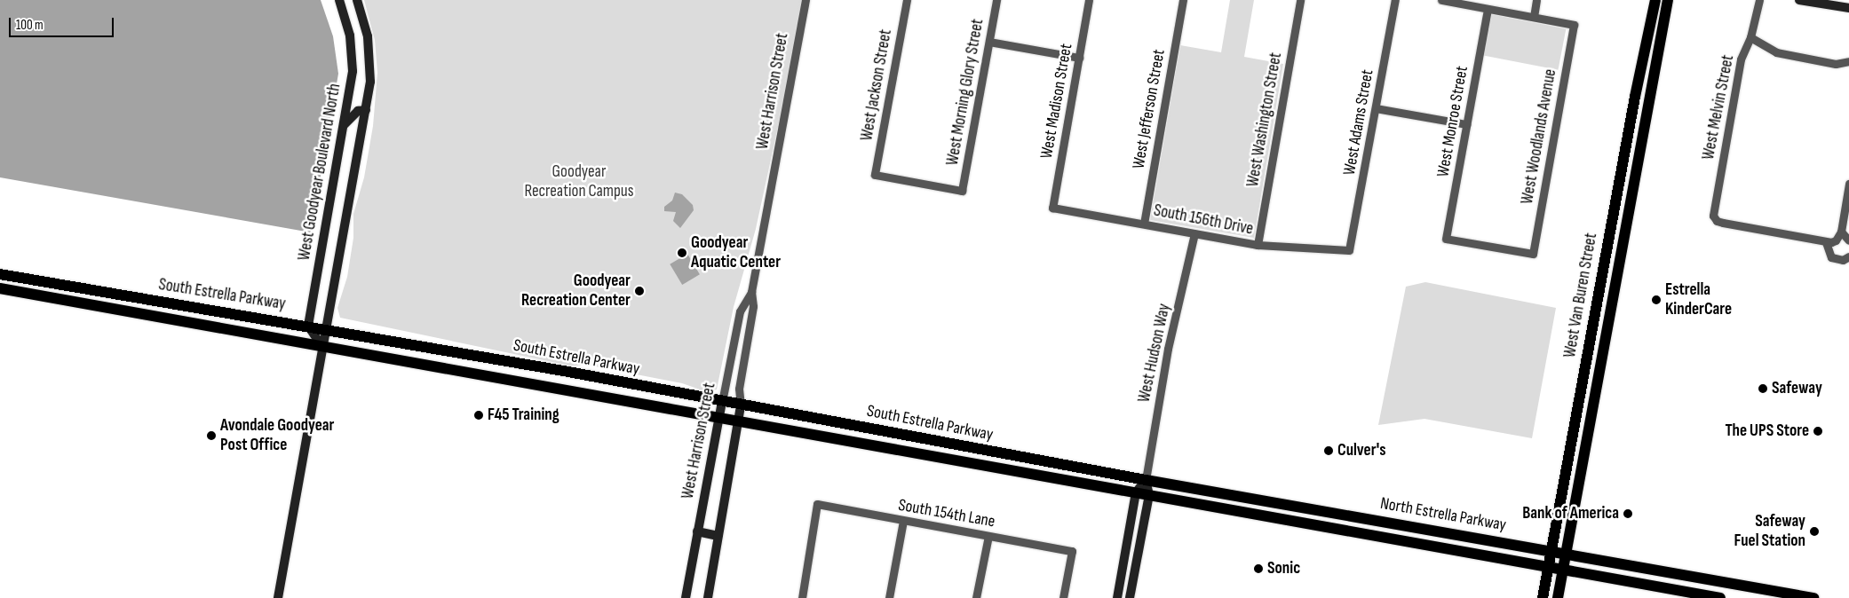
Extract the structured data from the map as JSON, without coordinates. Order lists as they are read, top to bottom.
{
  "streets": {
    "main road": ["South Estrella Parkway", "West Van Buren Street", "North Estrella Parkway"],
    "street": [
      "West Jackson Street",
      "West Harrison Street",
      "West Morning Glory Street",
      "West Madison Street",
      "West Melvin Street",
      "West Jefferson Street",
      "West Washington Street",
      "West Monroe Street",
      "West Adams Street",
      "West Woodlands Avenue",
      "West Goodyear Boulevard North",
      "South 156th Drive",
      "West Hudson Way",
      "South 154th Lane"
    ]
  },
  "crossings": [
    ["West Jackson Street", "West Morning Glory Street"],
    ["West Harrison Street", "South Estrella Parkway"],
    ["West Madison Street", "South 156th Drive"],
    ["West Jefferson Street", "South 156th Drive"],
    ["West Washington Street", "South 156th Drive"],
    ["West Monroe Street", "West Woodlands Avenue"],
    ["West Adams Street", "South 156th Drive"],
    ["West Goodyear Boulevard North", "South Estrella Parkway"],
    ["South 156th Drive", "West Hudson Way"],
    ["South Estrella Parkway", "West Hudson Way"],
    ["South Estrella Parkway", "North Estrella Parkway"],
    ["West Van Buren Street", "North Estrella Parkway"],
    ["West Hudson Way", "North Estrella Parkway"]
  ],
  "parks": ["Goodyear Recreation Campus"],
  "places": [
    "Goodyear Aquatic Center",
    "Goodyear Recreation Center",
    "Estrella KinderCare",
    "Safeway",
    "F45 Training",
    "The UPS Store",
    "Avondale Goodyear Post Office",
    "Culver's",
    "Bank of America",
    "Safeway Fuel Station",
    "Sonic"
  ],
  "scale_bar": "100 m"
}
